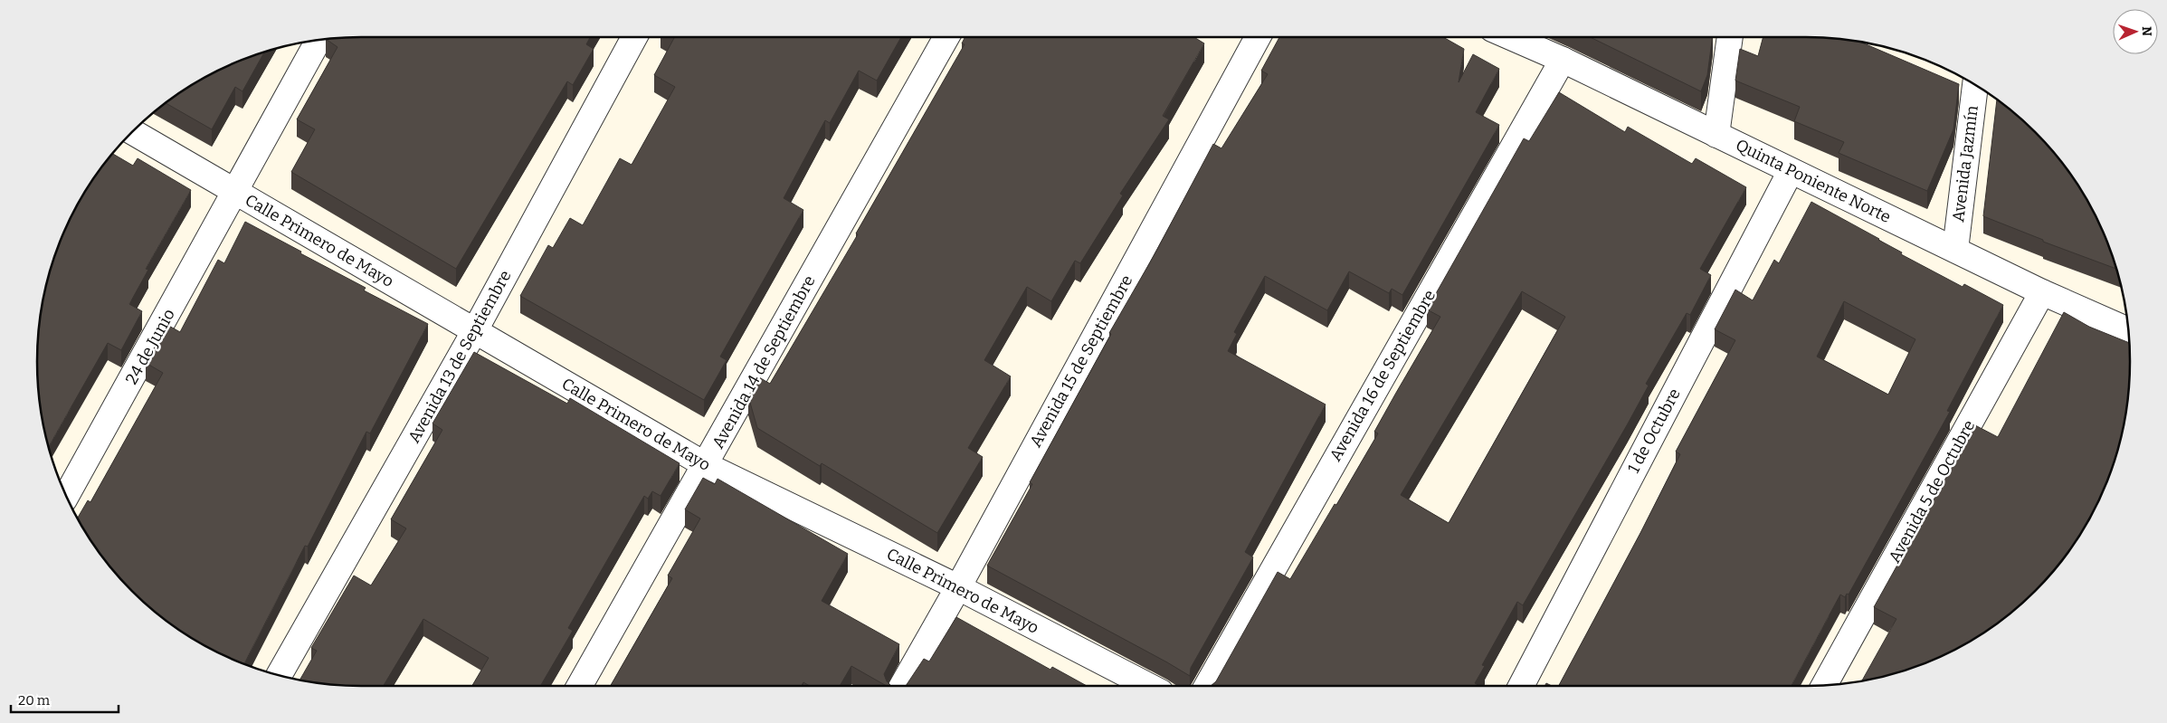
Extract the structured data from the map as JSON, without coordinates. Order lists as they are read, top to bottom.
{
  "streets": {
    "street": [
      "Avenida Jazmín",
      "Quinta Poniente Norte",
      "Calle Primero de Mayo",
      "24 de Junio",
      "Avenida 13 de Septiembre",
      "Avenida 15 de Septiembre",
      "Avenida 14 de Septiembre",
      "Avenida 16 de Septiembre",
      "1 de Octubre",
      "Avenida 5 de Octubre"
    ]
  },
  "crossings": [
    ["Avenida Jazmín", "Quinta Poniente Norte"],
    ["Quinta Poniente Norte", "Avenida 16 de Septiembre"],
    ["Quinta Poniente Norte", "1 de Octubre"],
    ["Quinta Poniente Norte", "Avenida 5 de Octubre"],
    ["Calle Primero de Mayo", "24 de Junio"],
    ["Calle Primero de Mayo", "Avenida 13 de Septiembre"],
    ["Calle Primero de Mayo", "Avenida 15 de Septiembre"],
    ["Calle Primero de Mayo", "Avenida 14 de Septiembre"]
  ],
  "scale_bar": "20 m",
  "north": "right"
}
